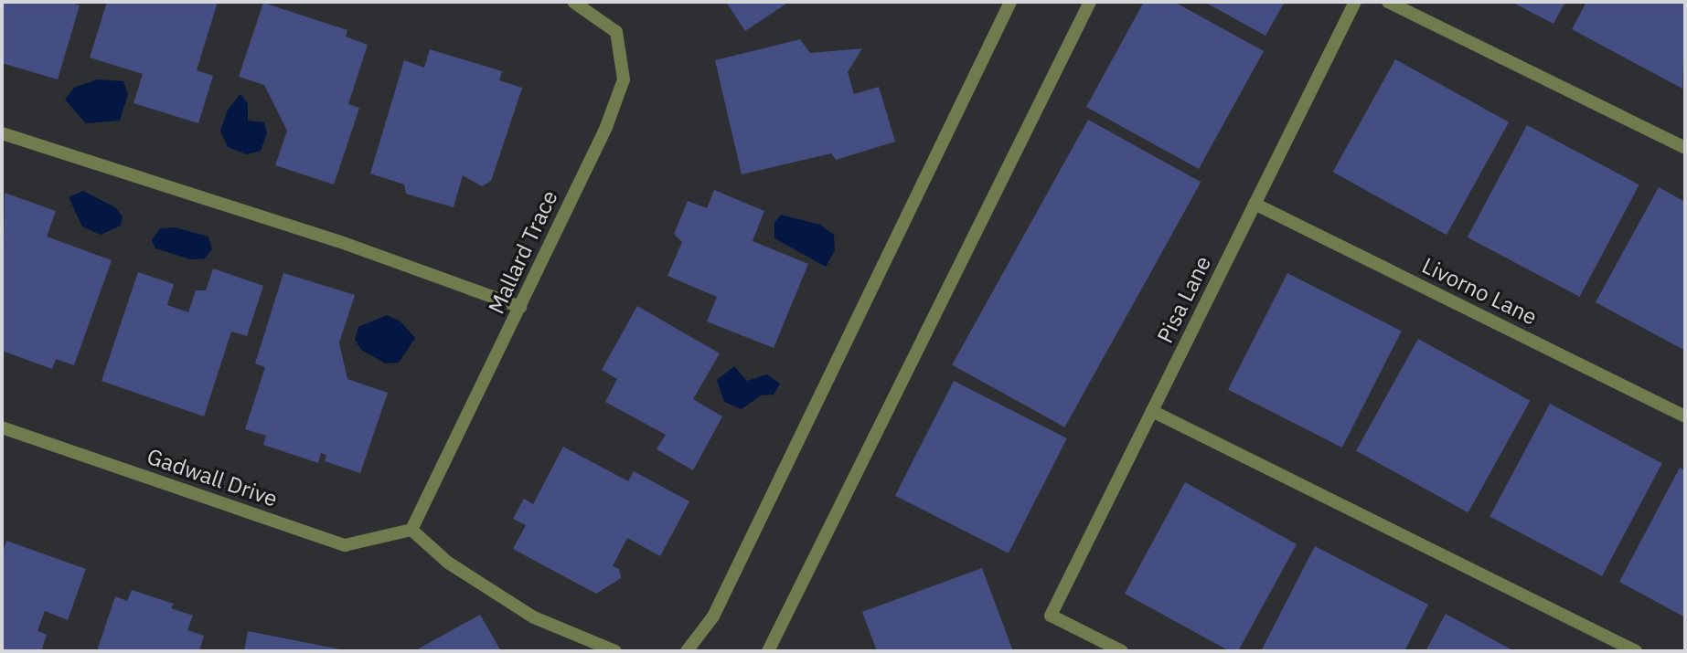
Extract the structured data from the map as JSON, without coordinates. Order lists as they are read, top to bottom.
{
  "streets": {
    "street": [
      "Mallard Trace",
      "Livorno Lane",
      "Pisa Lane",
      "Gadwall Drive"
    ]
  },
  "crossings": [
    ["Mallard Trace", "Gadwall Drive"],
    ["Livorno Lane", "Pisa Lane"]
  ]
}
